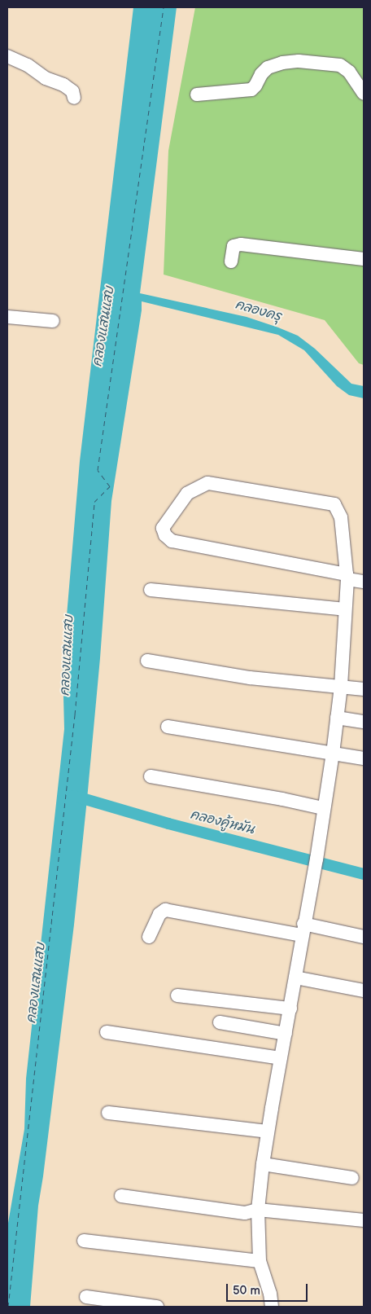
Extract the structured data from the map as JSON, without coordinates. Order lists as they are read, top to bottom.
{
  "water": ["คลองครุ", "คลองแสนแสบ", "คลองคู้หมัน"],
  "scale_bar": "50 m"
}
